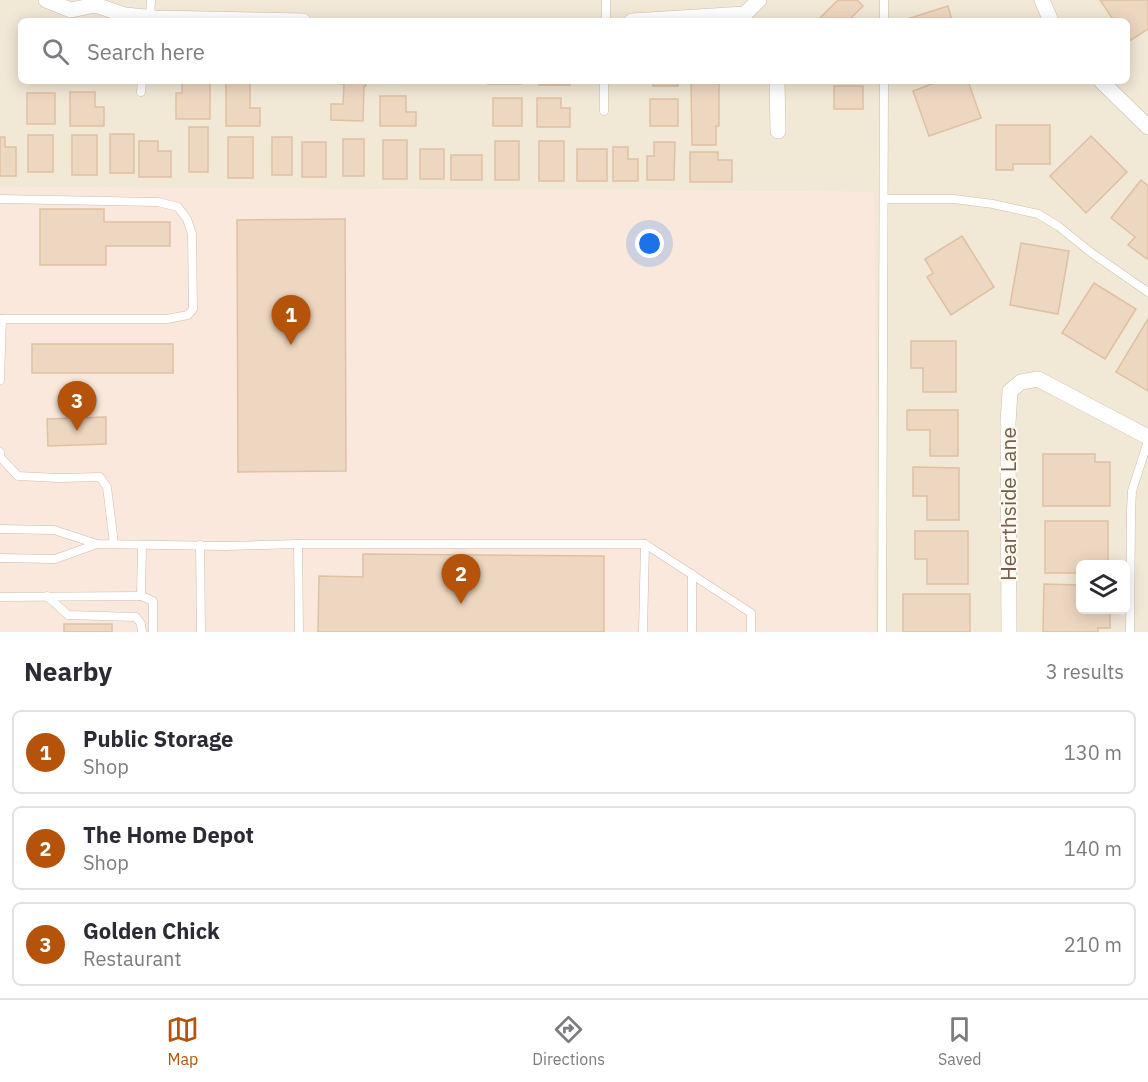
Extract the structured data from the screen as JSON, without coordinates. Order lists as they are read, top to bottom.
{
  "streets": {
    "street": ["Hearthside Lane"]
  },
  "page": {
    "search": "Search here",
    "pins": ["1", "3", "2"],
    "heading": ["Nearby", "3 results"],
    "list": [
      {
        "mark": "1",
        "name": "Public Storage",
        "note": "Shop",
        "value": "130 m"
      },
      {
        "mark": "2",
        "name": "The Home Depot",
        "note": "Shop",
        "value": "140 m"
      },
      {
        "mark": "3",
        "name": "Golden Chick",
        "note": "Restaurant",
        "value": "210 m"
      }
    ],
    "nav": ["Map", "Directions", "Saved"]
  }
}
